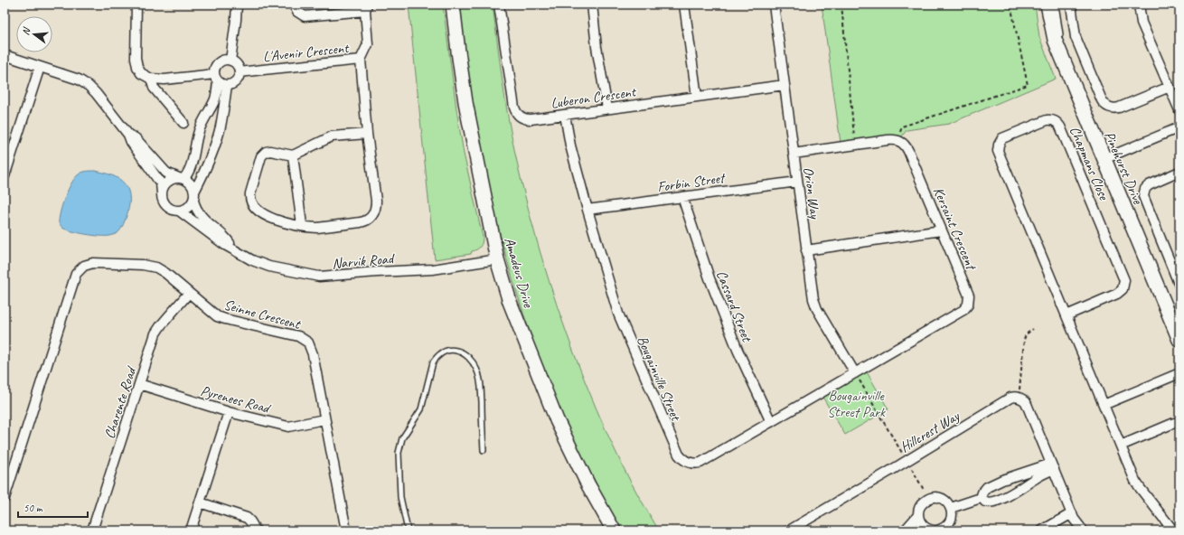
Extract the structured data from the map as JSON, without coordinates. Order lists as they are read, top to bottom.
{
  "streets": {
    "street": [
      "L'Avenir Crescent",
      "Luberon Crescent",
      "Chapmans Close",
      "Pinehurst Drive",
      "Forbin Street",
      "Orion Way",
      "Kersaint Crescent",
      "Narvik Road",
      "Amadeus Drive",
      "Cassard Street",
      "Seinne Crescent",
      "Bougainville Street",
      "Pyrenees Road",
      "Charente Road",
      "Hillcrest Way"
    ]
  },
  "crossings": [
    ["Luberon Crescent", "Orion Way"],
    ["Luberon Crescent", "Bougainville Street"],
    ["Forbin Street", "Orion Way"],
    ["Forbin Street", "Cassard Street"],
    ["Forbin Street", "Bougainville Street"],
    ["Orion Way", "Kersaint Crescent"],
    ["Orion Way", "Bougainville Street"],
    ["Kersaint Crescent", "Bougainville Street"],
    ["Narvik Road", "Amadeus Drive"],
    ["Cassard Street", "Bougainville Street"],
    ["Seinne Crescent", "Pyrenees Road"],
    ["Seinne Crescent", "Charente Road"],
    ["Pyrenees Road", "Charente Road"]
  ],
  "parks": ["Bougainville Street Park"],
  "scale_bar": "50 m",
  "north": "left"
}
